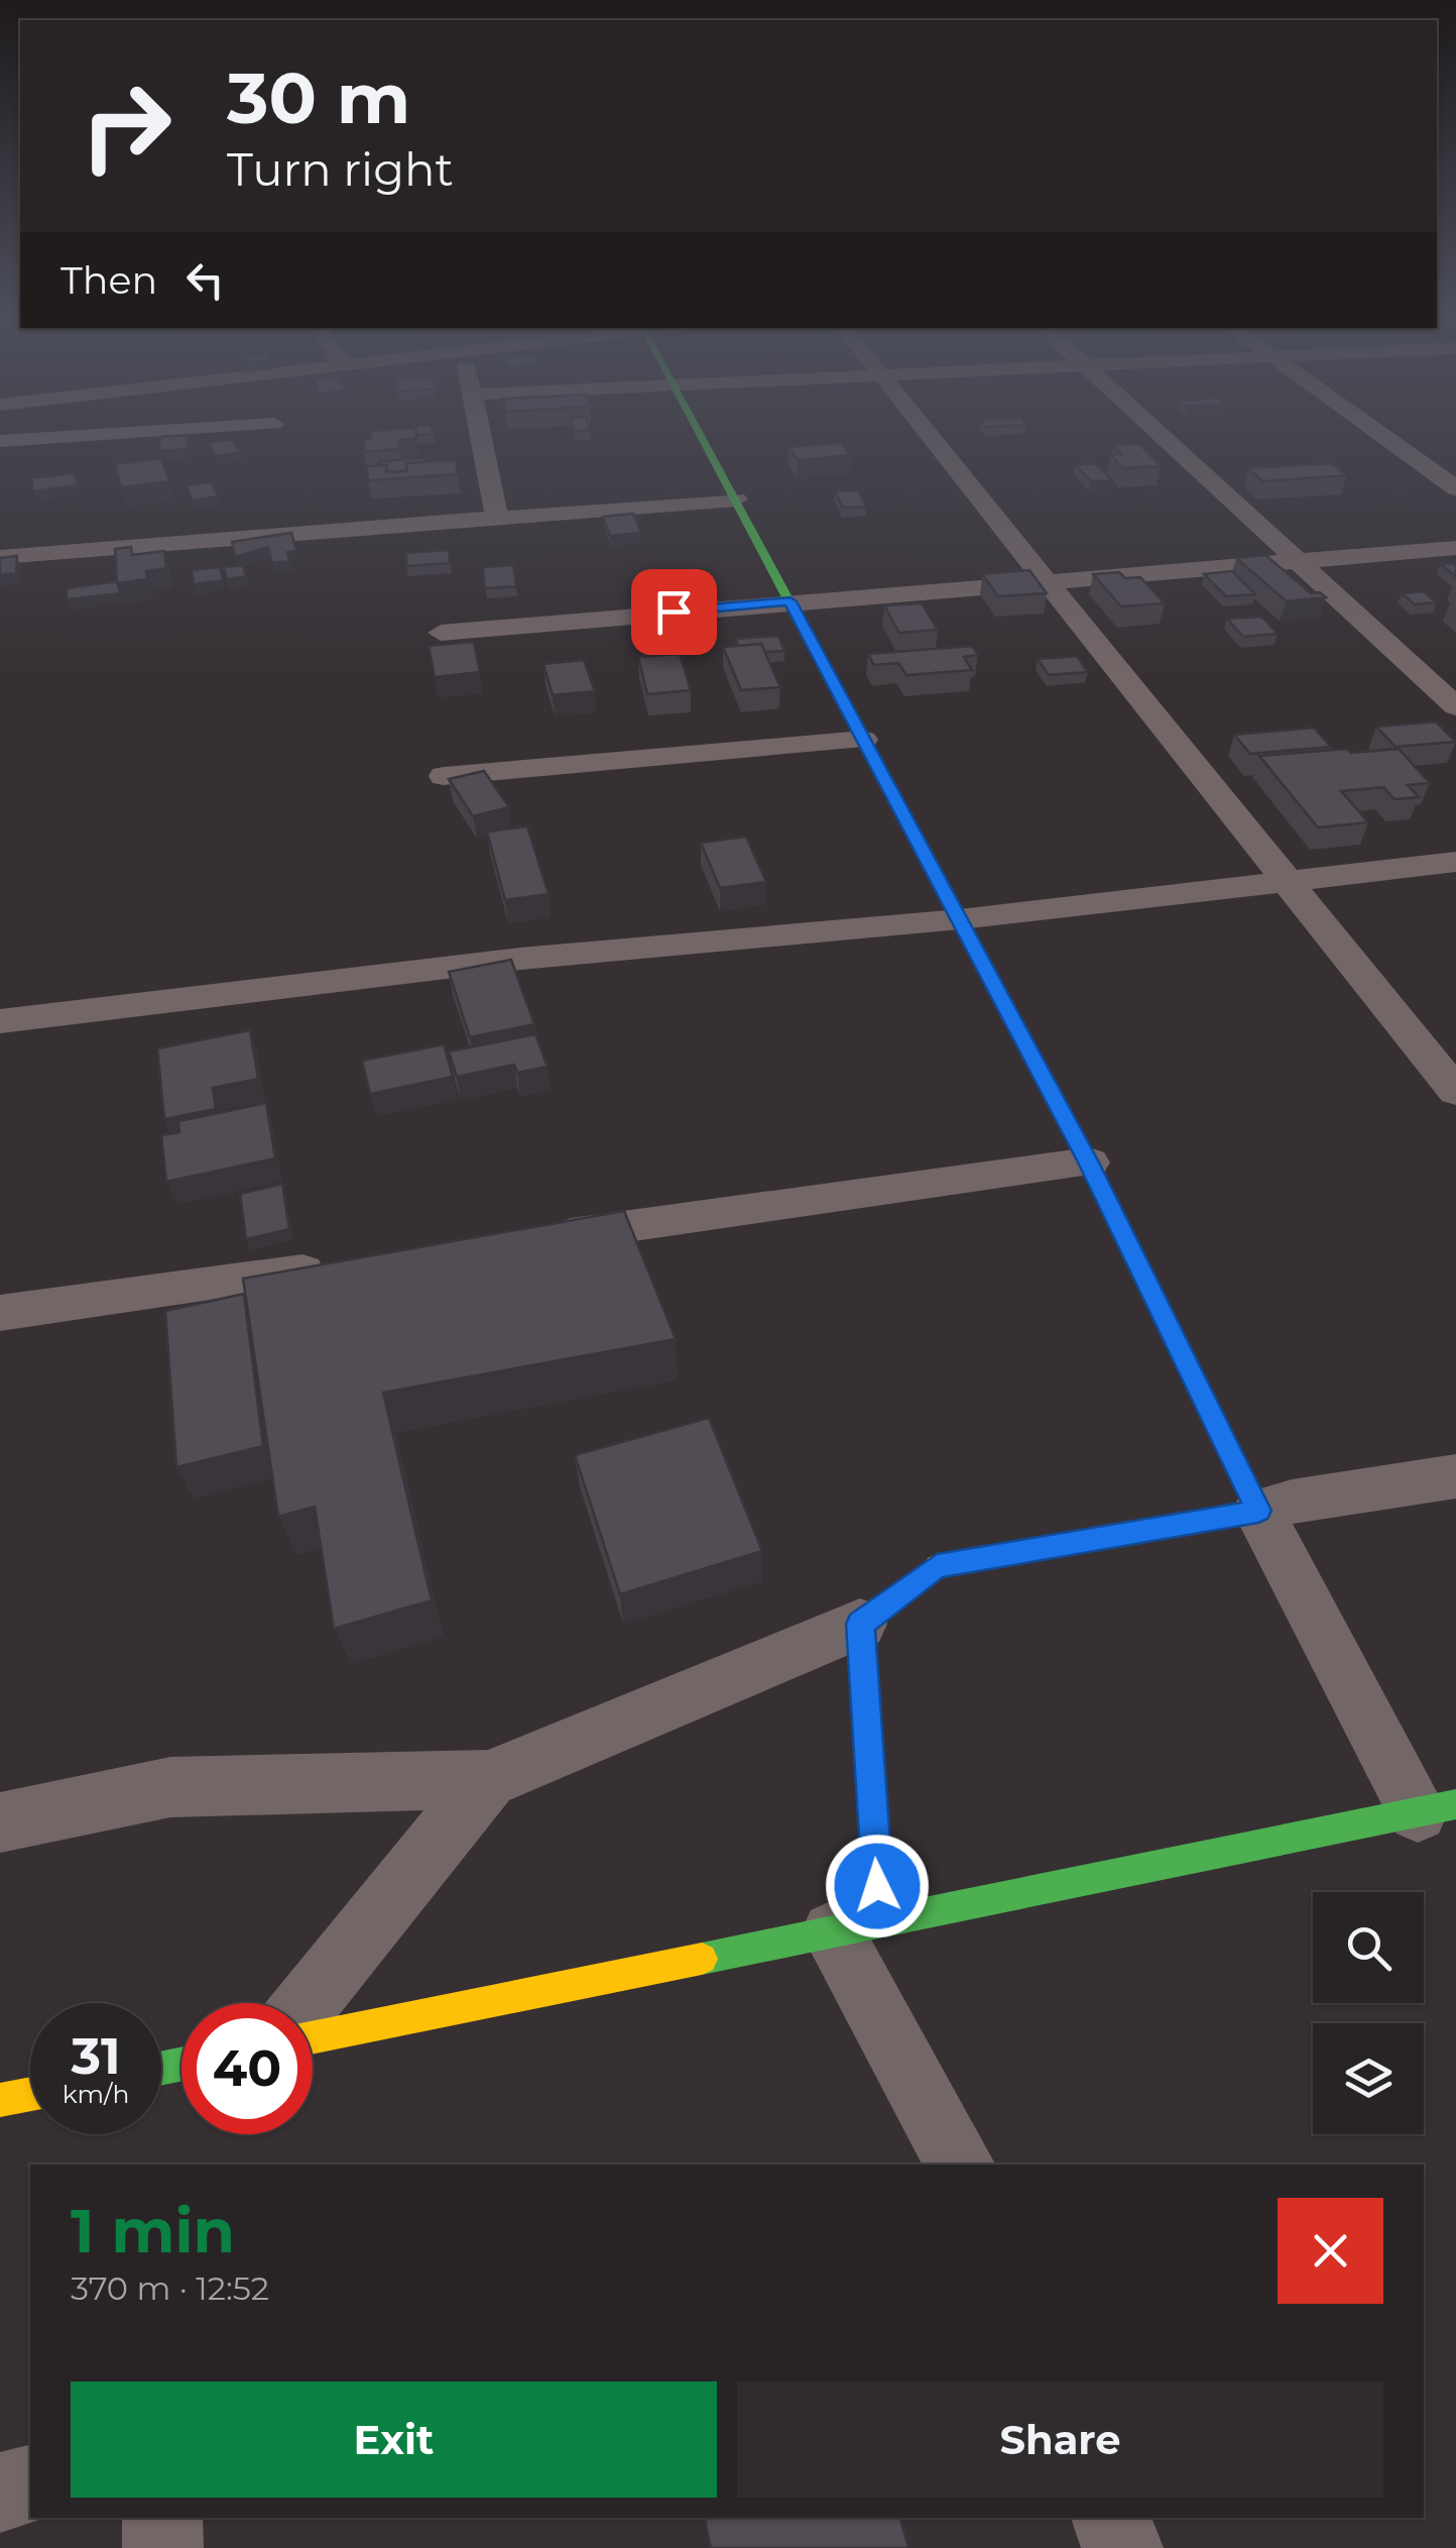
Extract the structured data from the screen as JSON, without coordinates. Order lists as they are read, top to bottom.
{
  "page": {
    "turn": ["30 m", "Turn right"],
    "then": "Then",
    "speed": "31 km/h",
    "limit": "40",
    "heading": ["1 min", "370 m · 12:52"],
    "buttons": ["Exit", "Share"]
  }
}
